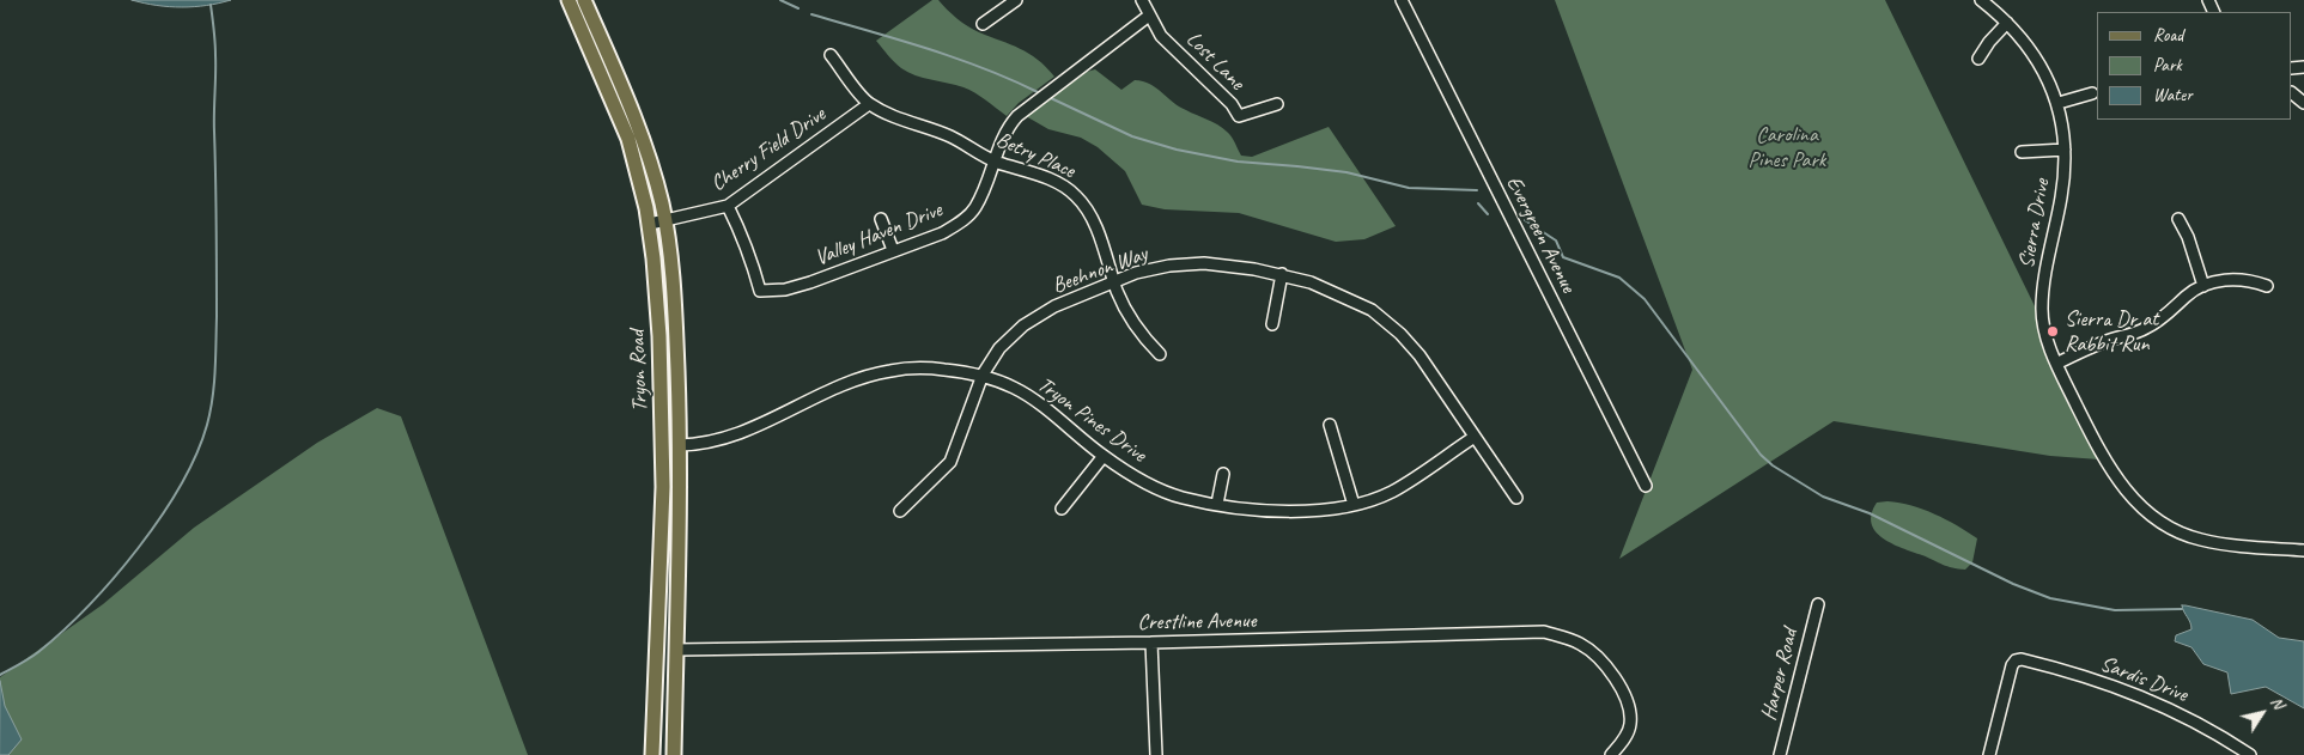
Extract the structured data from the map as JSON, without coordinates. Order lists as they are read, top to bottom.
{
  "streets": {
    "main road": ["Tryon Road"],
    "street": [
      "Lost Lane",
      "Cherry Field Drive",
      "Betry Place",
      "Sierra Drive",
      "Valley Haven Drive",
      "Evergreen Avenue",
      "Beehnon Way",
      "Tryon Pines Drive",
      "Crestline Avenue",
      "Harper Road",
      "Sardis Drive"
    ]
  },
  "crossings": [
    ["Lost Lane", "Valley Haven Drive"],
    ["Cherry Field Drive", "Betry Place"],
    ["Cherry Field Drive", "Valley Haven Drive"],
    ["Cherry Field Drive", "Tryon Road"],
    ["Betry Place", "Valley Haven Drive"],
    ["Betry Place", "Beehnon Way"],
    ["Beehnon Way", "Tryon Pines Drive"],
    ["Tryon Road", "Tryon Pines Drive"],
    ["Tryon Road", "Crestline Avenue"]
  ],
  "parks": ["Carolina Pines Park"],
  "places": ["Sierra Dr at Rabbit Run"],
  "legend": ["Road", "Park", "Water"],
  "north": "top right"
}
